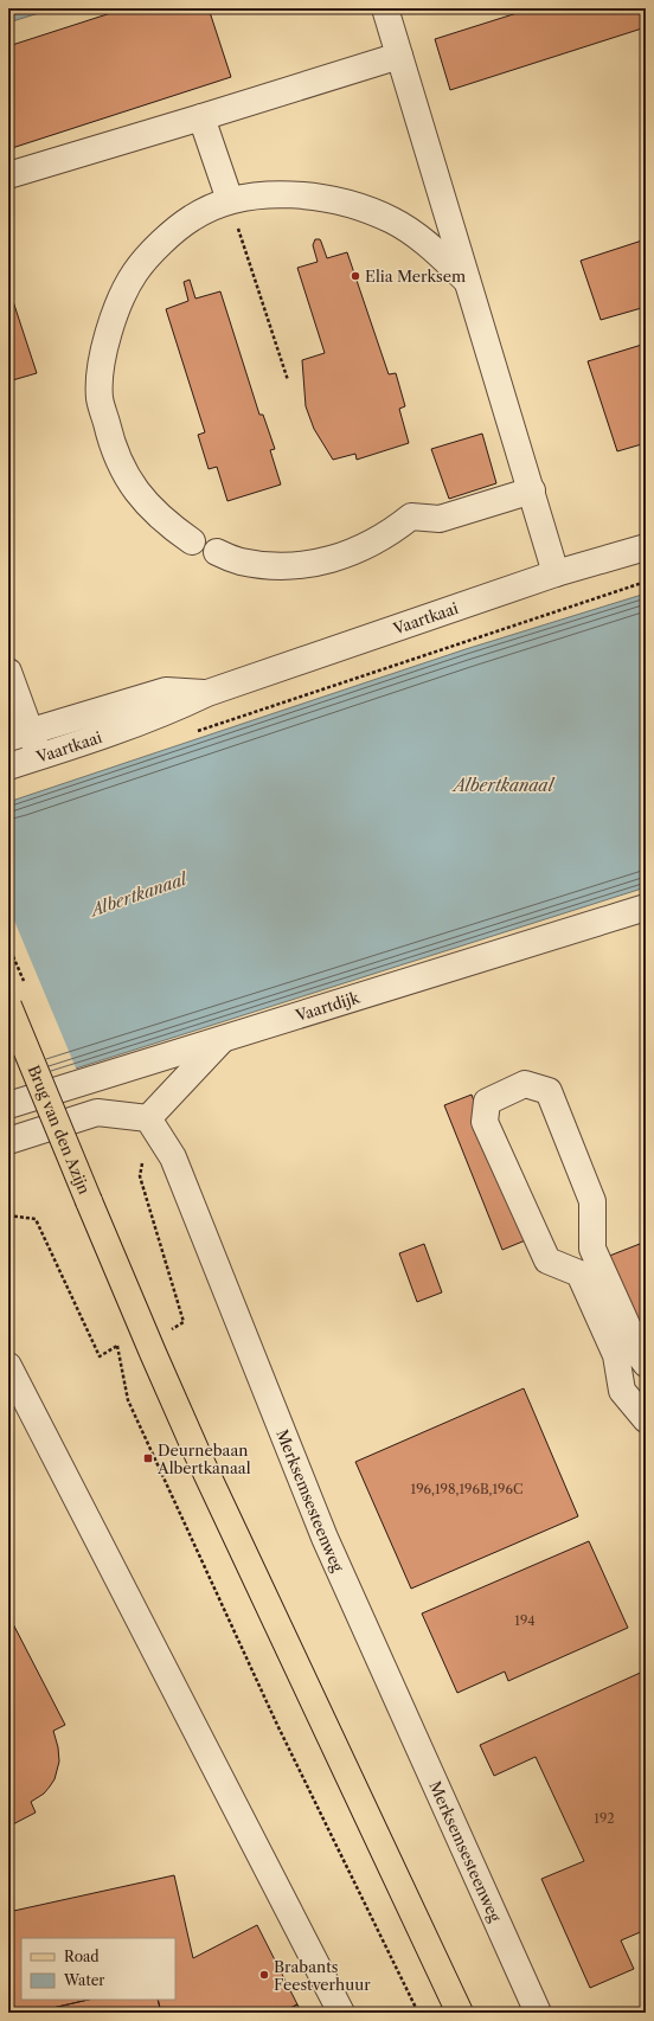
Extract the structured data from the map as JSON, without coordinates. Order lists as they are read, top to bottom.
{
  "streets": {
    "main road": ["Brug van den Azijn"],
    "street": ["Vaartkaai", "Vaartdijk", "Merksemsesteenweg"]
  },
  "water": ["Albertkanaal"],
  "places": {
    "other": ["Elia Merksem", "Brabants Feestverhuur"],
    "transit": ["Deurnebaan Albertkanaal"]
  },
  "house_numbers": ["196,198,196B,196C", "194", "192"],
  "legend": ["Road", "Water"]
}
